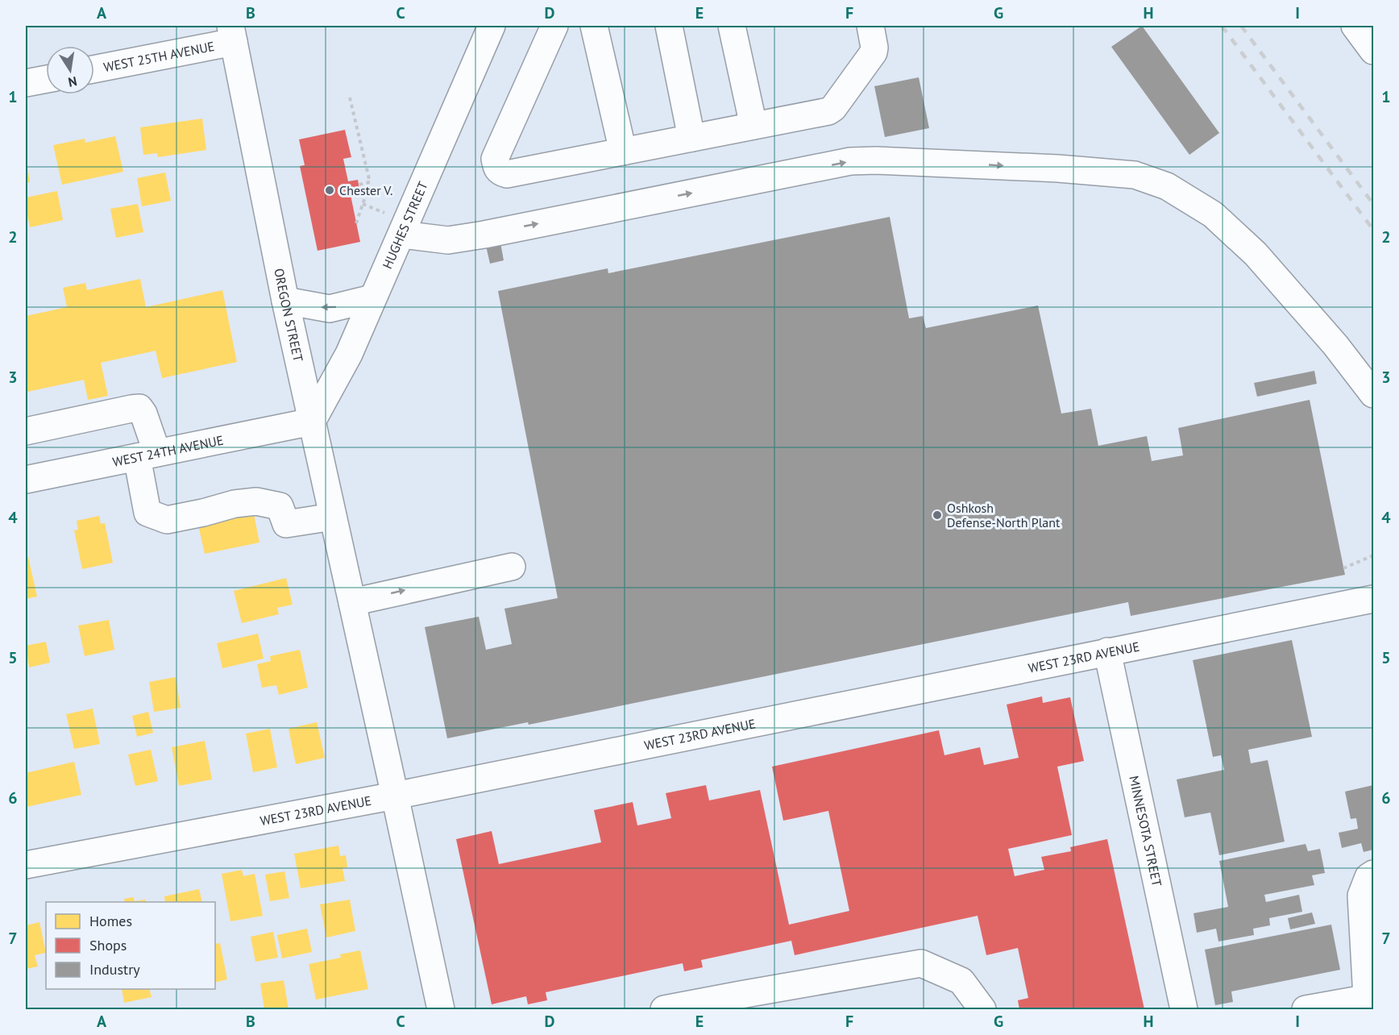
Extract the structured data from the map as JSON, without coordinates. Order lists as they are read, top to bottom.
{
  "streets": {
    "street": [
      "WEST 25TH AVENUE",
      "HUGHES STREET",
      "OREGON STREET",
      "WEST 24TH AVENUE",
      "WEST 23RD AVENUE",
      "MINNESOTA STREET"
    ]
  },
  "crossings": [
    ["WEST 25TH AVENUE", "OREGON STREET"],
    ["HUGHES STREET", "OREGON STREET"],
    ["HUGHES STREET", "WEST 24TH AVENUE"],
    ["OREGON STREET", "WEST 24TH AVENUE"],
    ["OREGON STREET", "WEST 23RD AVENUE"],
    ["WEST 23RD AVENUE", "MINNESOTA STREET"]
  ],
  "places": ["Chester V.", "Oshkosh Defense-North Plant"],
  "legend": ["Homes", "Shops", "Industry"],
  "north": "bottom",
  "grid": {
    "columns": [
      "A",
      "B",
      "C",
      "D",
      "E",
      "F",
      "G",
      "H",
      "I"
    ],
    "rows": [
      "1",
      "2",
      "3",
      "4",
      "5",
      "6",
      "7"
    ]
  }
}
